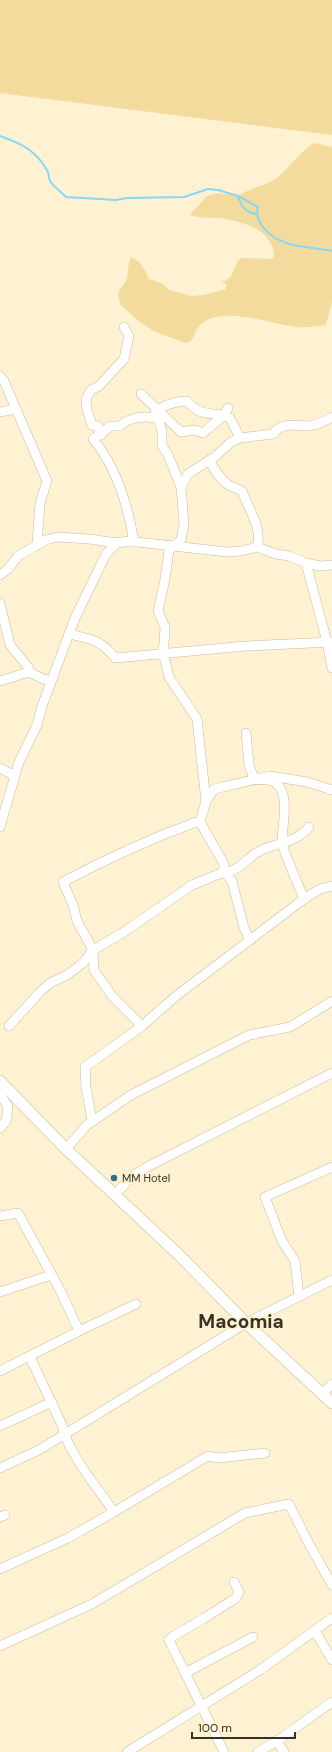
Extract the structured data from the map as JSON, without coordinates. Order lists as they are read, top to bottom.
{
  "districts": ["Macomia"],
  "places": ["MM Hotel"],
  "scale_bar": "100 m"
}
